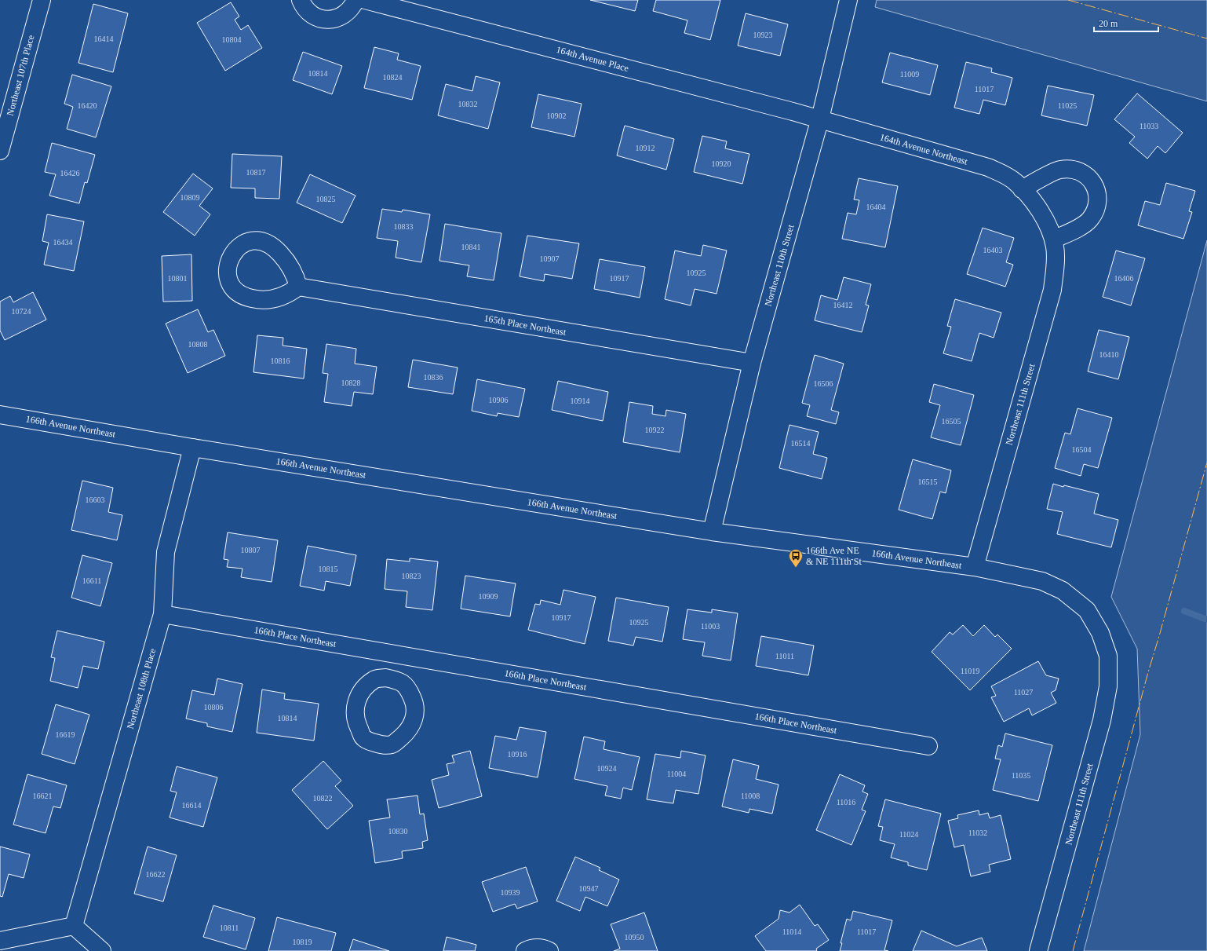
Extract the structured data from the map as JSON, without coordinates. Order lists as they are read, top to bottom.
{
  "streets": {
    "street": [
      "164th Avenue Place",
      "Northeast 107th Place",
      "164th Avenue Northeast",
      "Northeast 110th Street",
      "165th Place Northeast",
      "Northeast 111th Street",
      "166th Avenue Northeast",
      "166th Place Northeast",
      "Northeast 108th Place"
    ]
  },
  "crossings": [
    ["164th Avenue Place", "164th Avenue Northeast"],
    ["164th Avenue Place", "Northeast 110th Street"],
    ["164th Avenue Northeast", "Northeast 110th Street"],
    ["164th Avenue Northeast", "Northeast 111th Street"],
    ["Northeast 110th Street", "165th Place Northeast"],
    ["Northeast 110th Street", "166th Avenue Northeast"],
    ["Northeast 111th Street", "166th Avenue Northeast"],
    ["166th Avenue Northeast", "Northeast 108th Place"],
    ["166th Place Northeast", "Northeast 108th Place"]
  ],
  "places": {
    "bus stop": ["166th Ave NE & NE 111th St"]
  },
  "house_numbers": [
    "10923",
    "16414",
    "10804",
    "10814",
    "11009",
    "10824",
    "11017",
    "10832",
    "16420",
    "11025",
    "10902",
    "11033",
    "10912",
    "10920",
    "10817",
    "16426",
    "10809",
    "10825",
    "16404",
    "10833",
    "16434",
    "10841",
    "16403",
    "10907",
    "10925",
    "10801",
    "10917",
    "16406",
    "16412",
    "10724",
    "10808",
    "16410",
    "10816",
    "10836",
    "10828",
    "16506",
    "10906",
    "10914",
    "16505",
    "10922",
    "16514",
    "16504",
    "16515",
    "16603",
    "10807",
    "10815",
    "10823",
    "16611",
    "10909",
    "10917",
    "10925",
    "11003",
    "11011",
    "11019",
    "11027",
    "10806",
    "10814",
    "16619",
    "10916",
    "10924",
    "11004",
    "11035",
    "16621",
    "11008",
    "10822",
    "11016",
    "16614",
    "10830",
    "11032",
    "11024",
    "16622",
    "10947",
    "10939",
    "10811",
    "11014",
    "11017",
    "10950",
    "10819"
  ],
  "scale_bar": "20 m"
}
